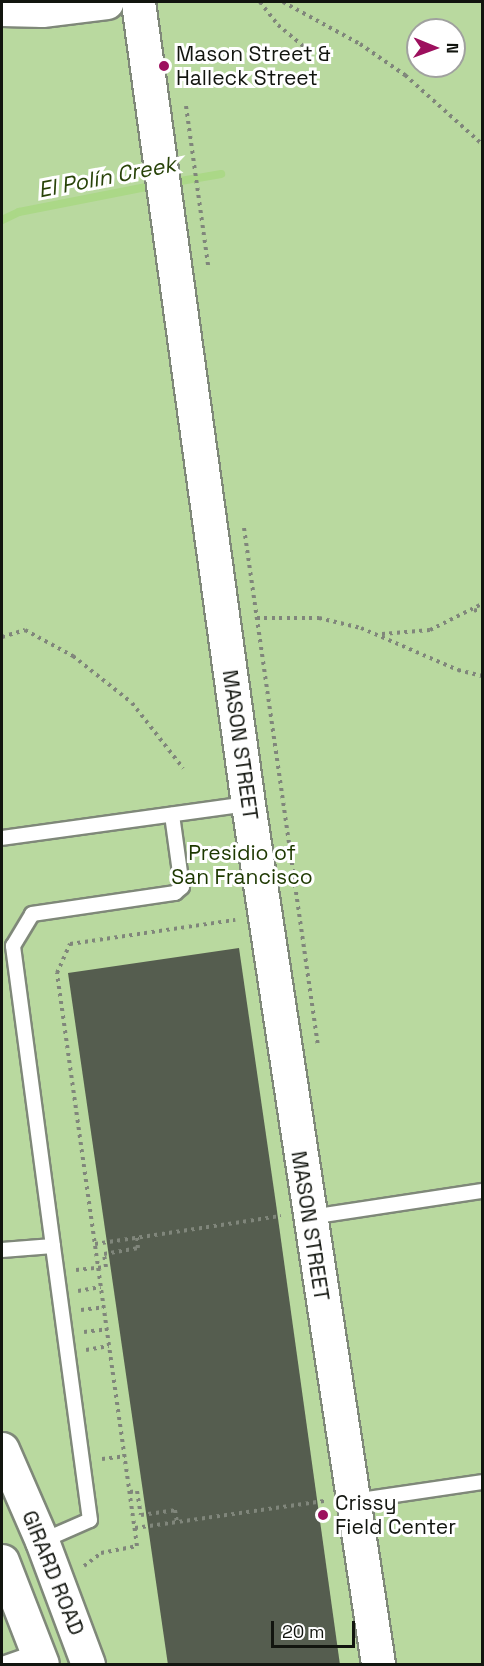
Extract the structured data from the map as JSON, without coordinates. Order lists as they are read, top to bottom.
{
  "streets": {
    "street": ["MASON STREET", "GIRARD ROAD"]
  },
  "water": ["El Polín Creek"],
  "parks": ["Presidio of San Francisco"],
  "places": ["Mason Street & Halleck Street", "Crissy Field Center"],
  "scale_bar": "20 m",
  "north": "right"
}
